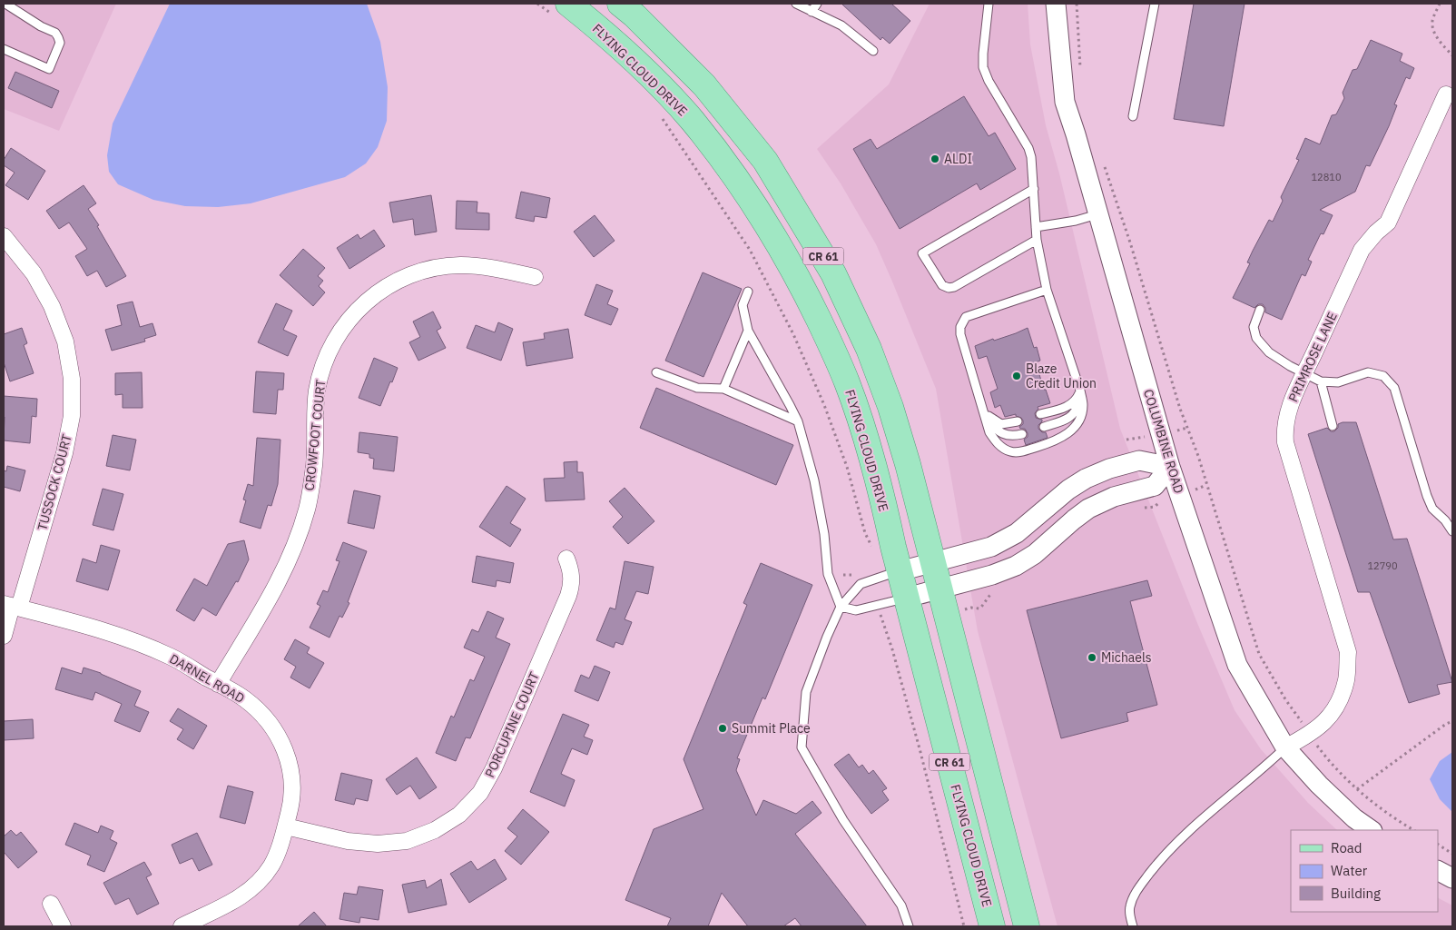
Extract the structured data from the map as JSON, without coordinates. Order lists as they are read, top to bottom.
{
  "streets": {
    "main road": ["FLYING CLOUD DRIVE", "CR 61"],
    "street": [
      "PRIMROSE LANE",
      "CROWFOOT COURT",
      "COLUMBINE ROAD",
      "TUSSOCK COURT",
      "DARNEL ROAD",
      "PORCUPINE COURT"
    ]
  },
  "crossings": [
    ["PRIMROSE LANE", "COLUMBINE ROAD"],
    ["CROWFOOT COURT", "DARNEL ROAD"],
    ["TUSSOCK COURT", "DARNEL ROAD"],
    ["DARNEL ROAD", "PORCUPINE COURT"]
  ],
  "places": [
    "ALDI",
    "Blaze Credit Union",
    "Michaels",
    "Summit Place"
  ],
  "house_numbers": ["12810", "12790"],
  "legend": ["Road", "Water", "Building"]
}
